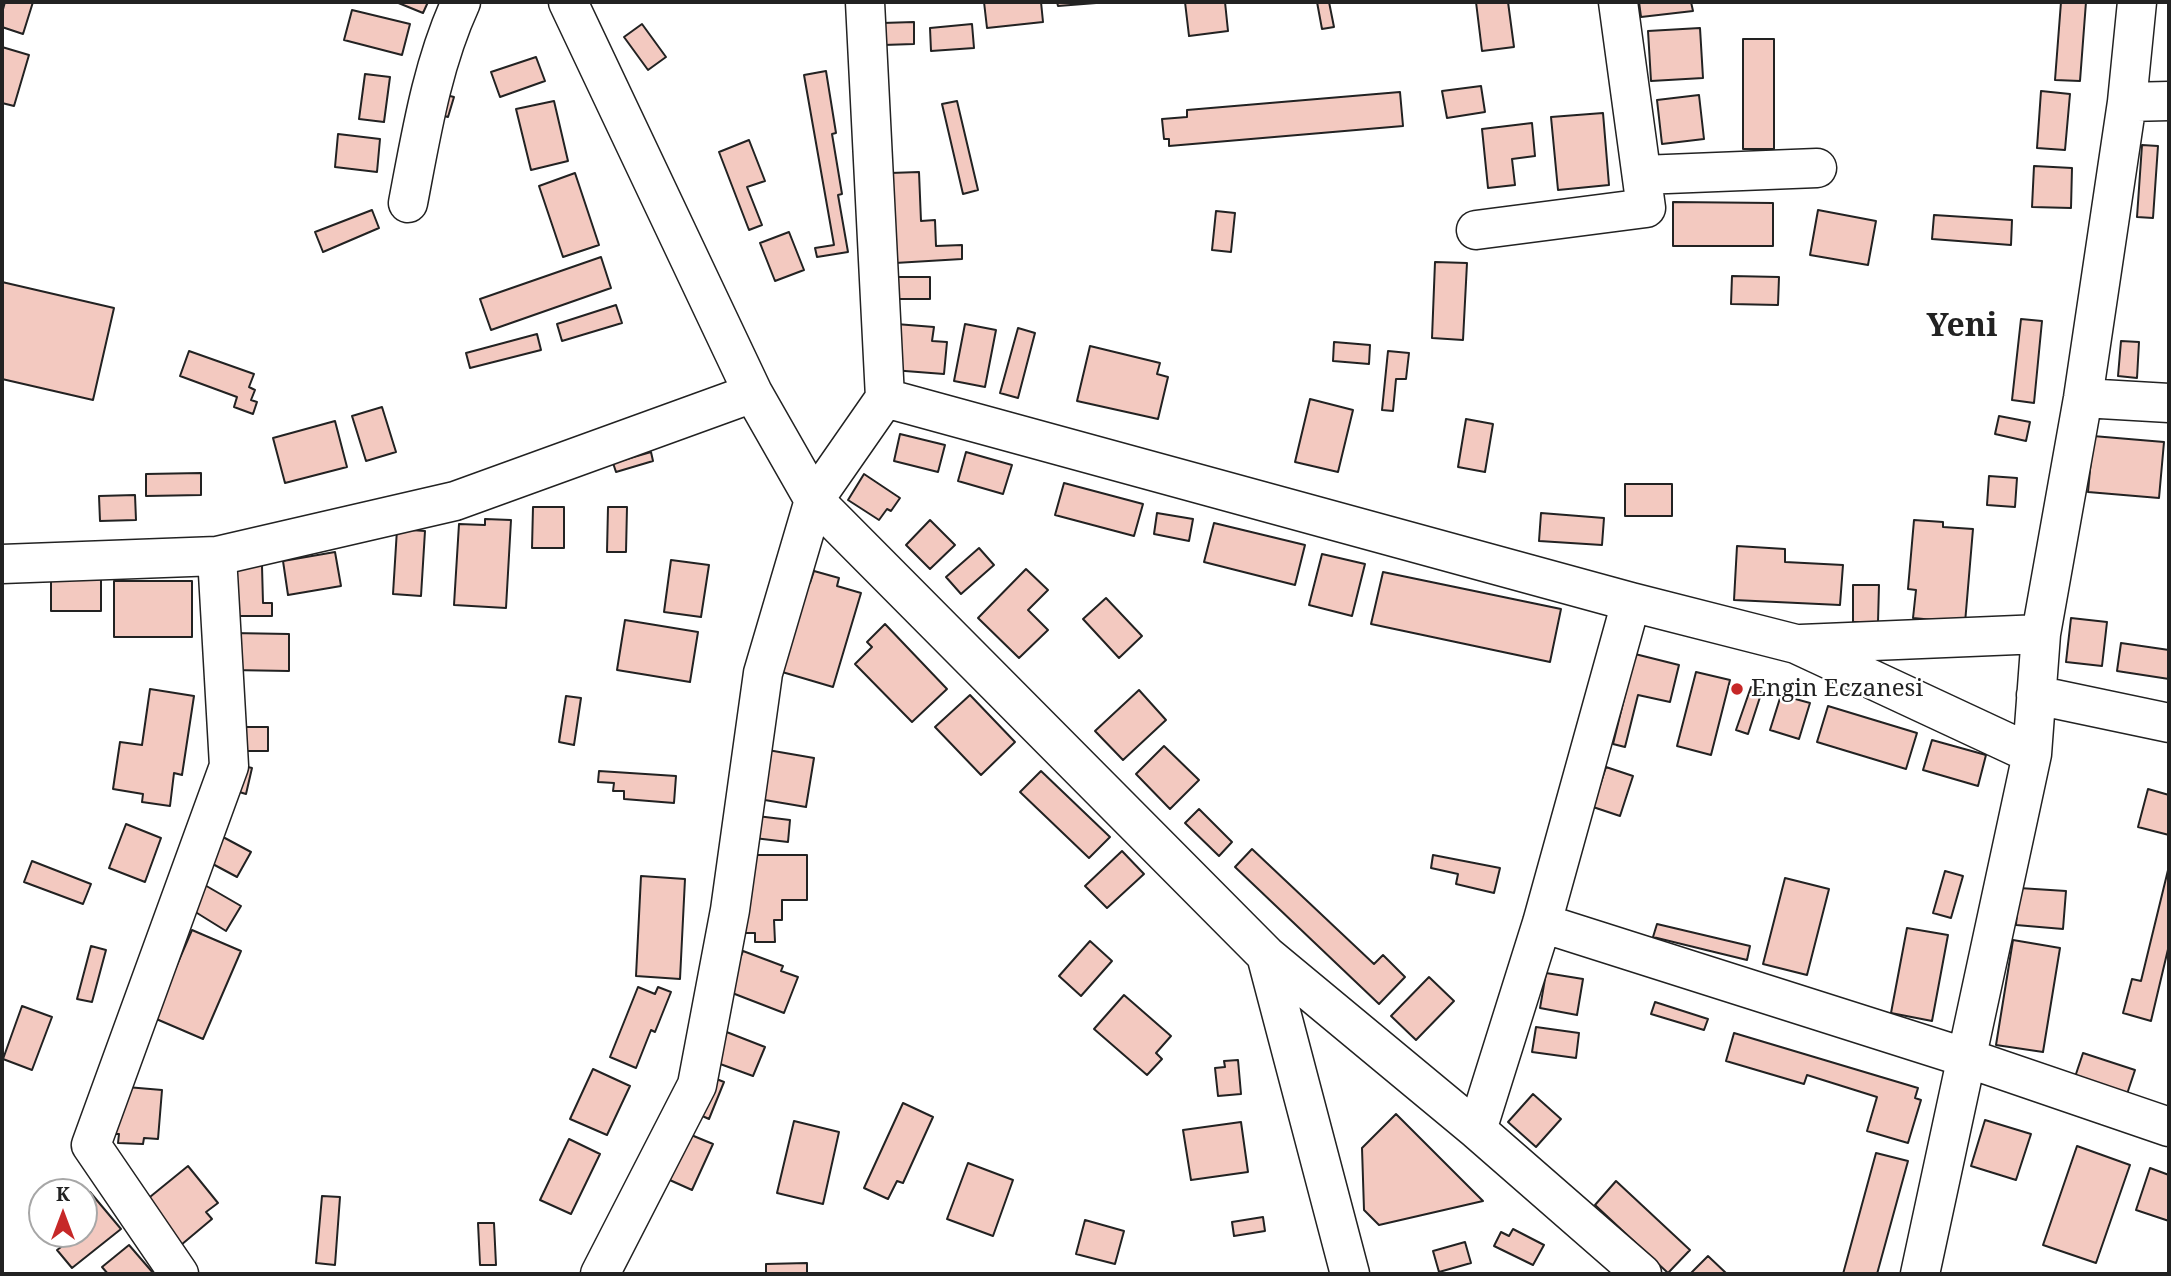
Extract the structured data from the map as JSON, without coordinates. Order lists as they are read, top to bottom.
{
  "districts": ["Yeni"],
  "places": ["Engin Eczanesi"],
  "north": "top"
}
